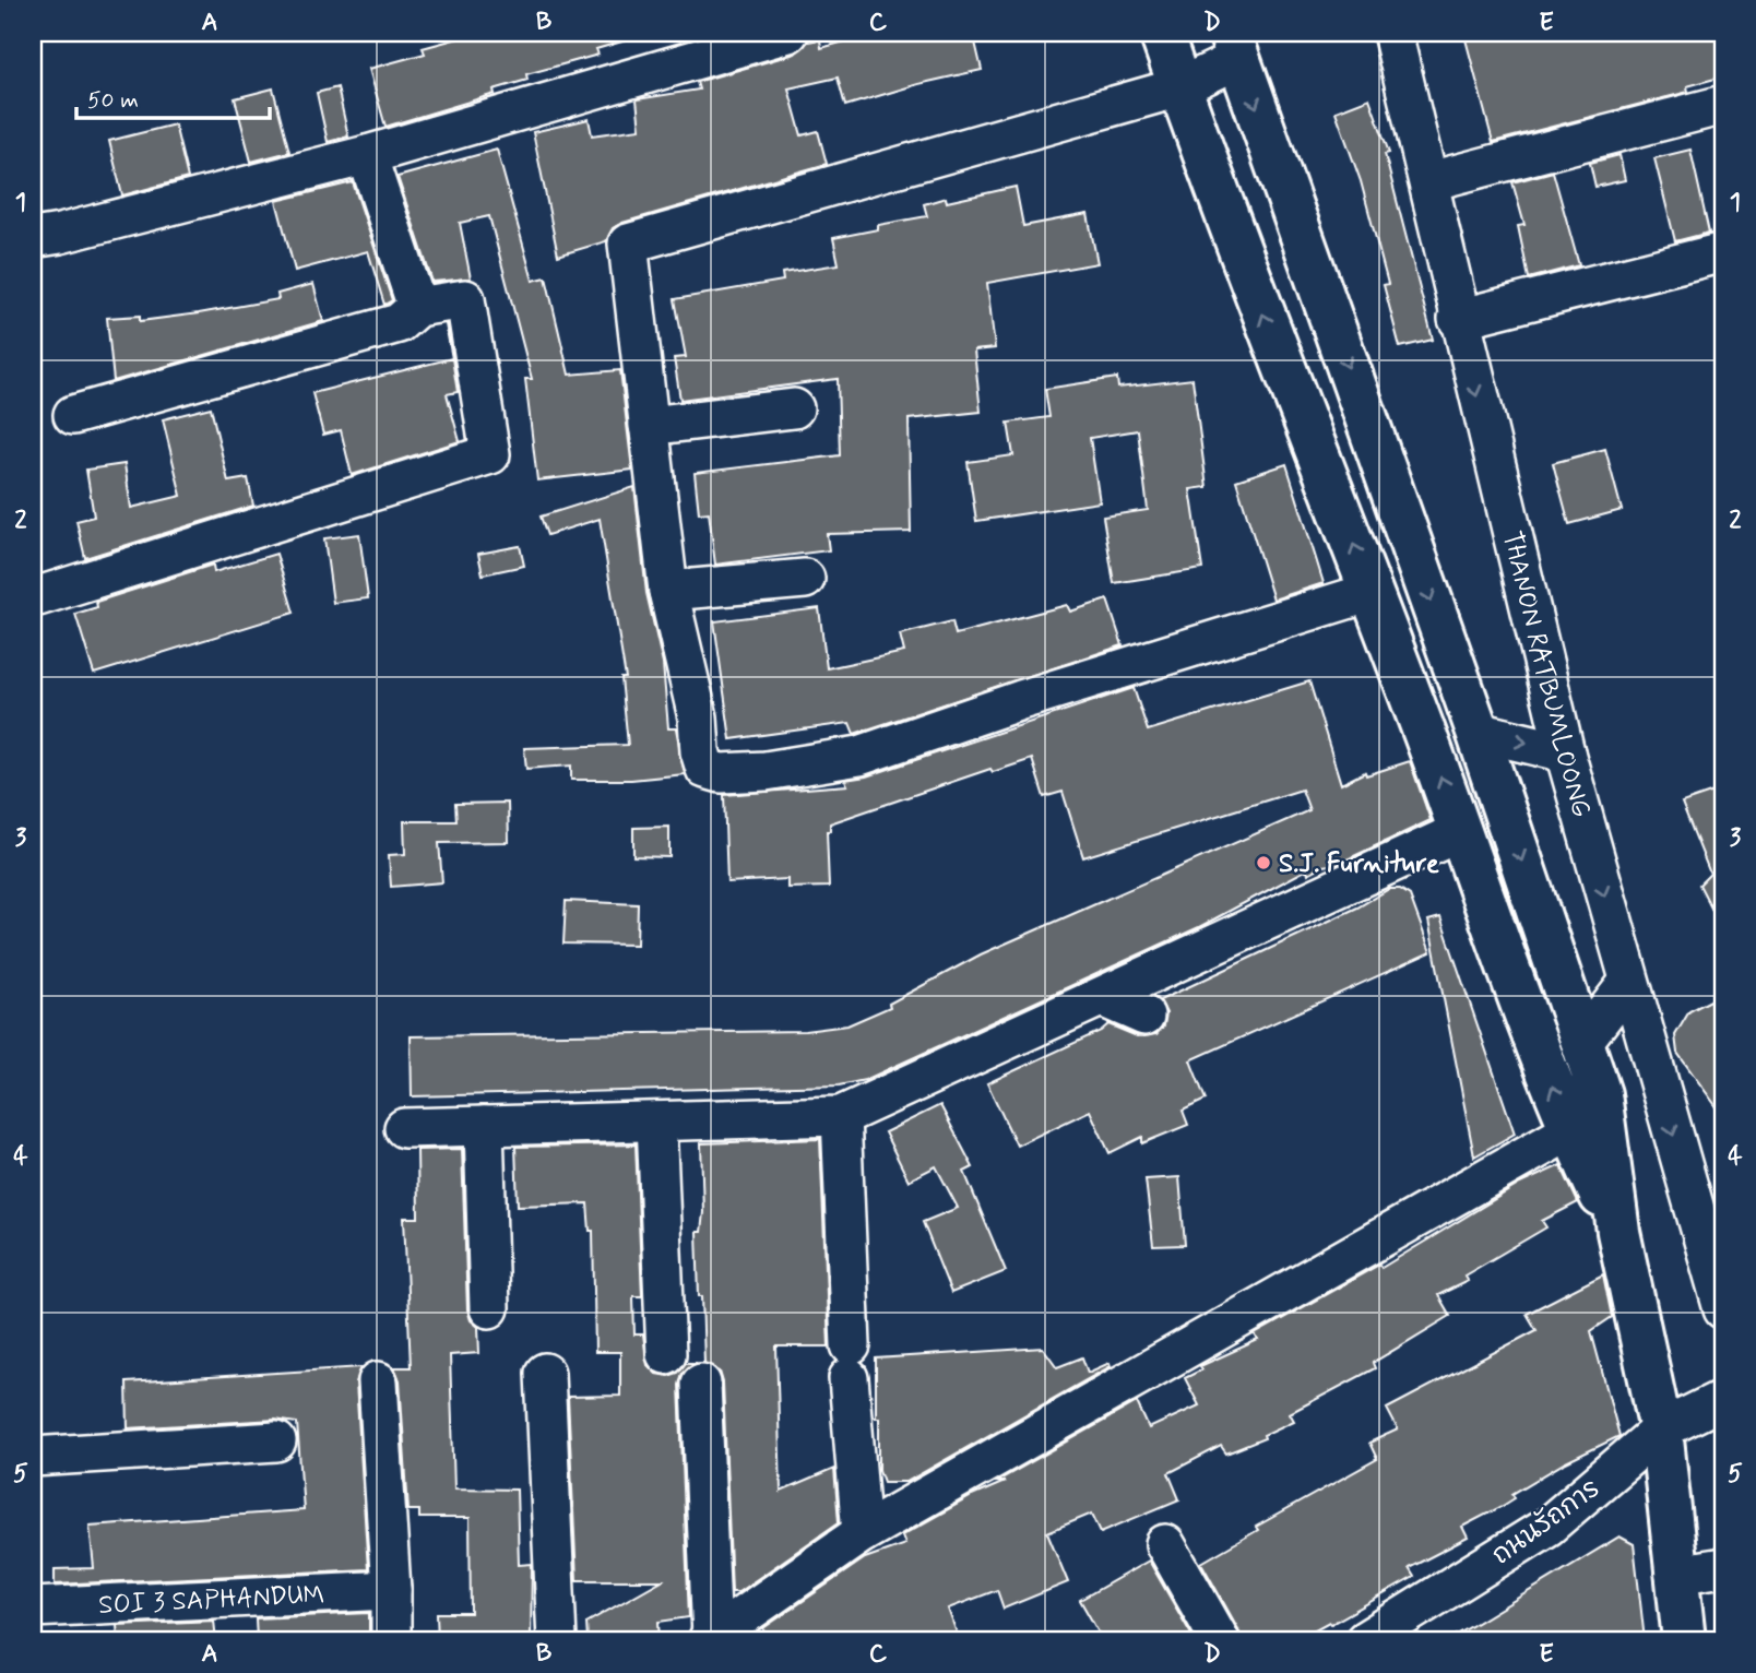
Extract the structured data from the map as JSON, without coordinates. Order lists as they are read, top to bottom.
{
  "streets": {
    "street": ["THANON RATBUMLOONG", "ถนนรัถการ", "SOI 3 SAPHANDUM"]
  },
  "one_way": ["THANON RATBUMLOONG"],
  "places": ["S.J. Furniture"],
  "scale_bar": "50 m",
  "grid": {
    "columns": [
      "A",
      "B",
      "C",
      "D",
      "E"
    ],
    "rows": [
      "1",
      "2",
      "3",
      "4",
      "5"
    ]
  }
}
